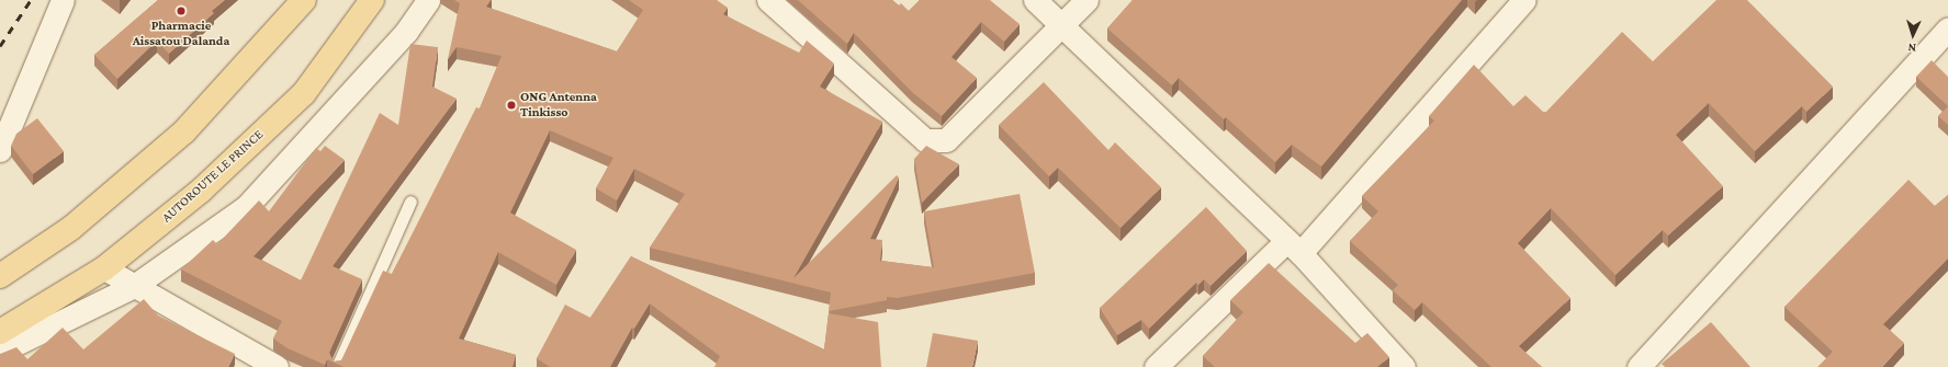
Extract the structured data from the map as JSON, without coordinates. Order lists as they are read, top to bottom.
{
  "streets": {
    "main road": ["AUTOROUTE LE PRINCE"]
  },
  "places": ["Pharmacie Aissatou Dalanda", "ONG Antenna Tinkisso"],
  "north": "bottom"
}
